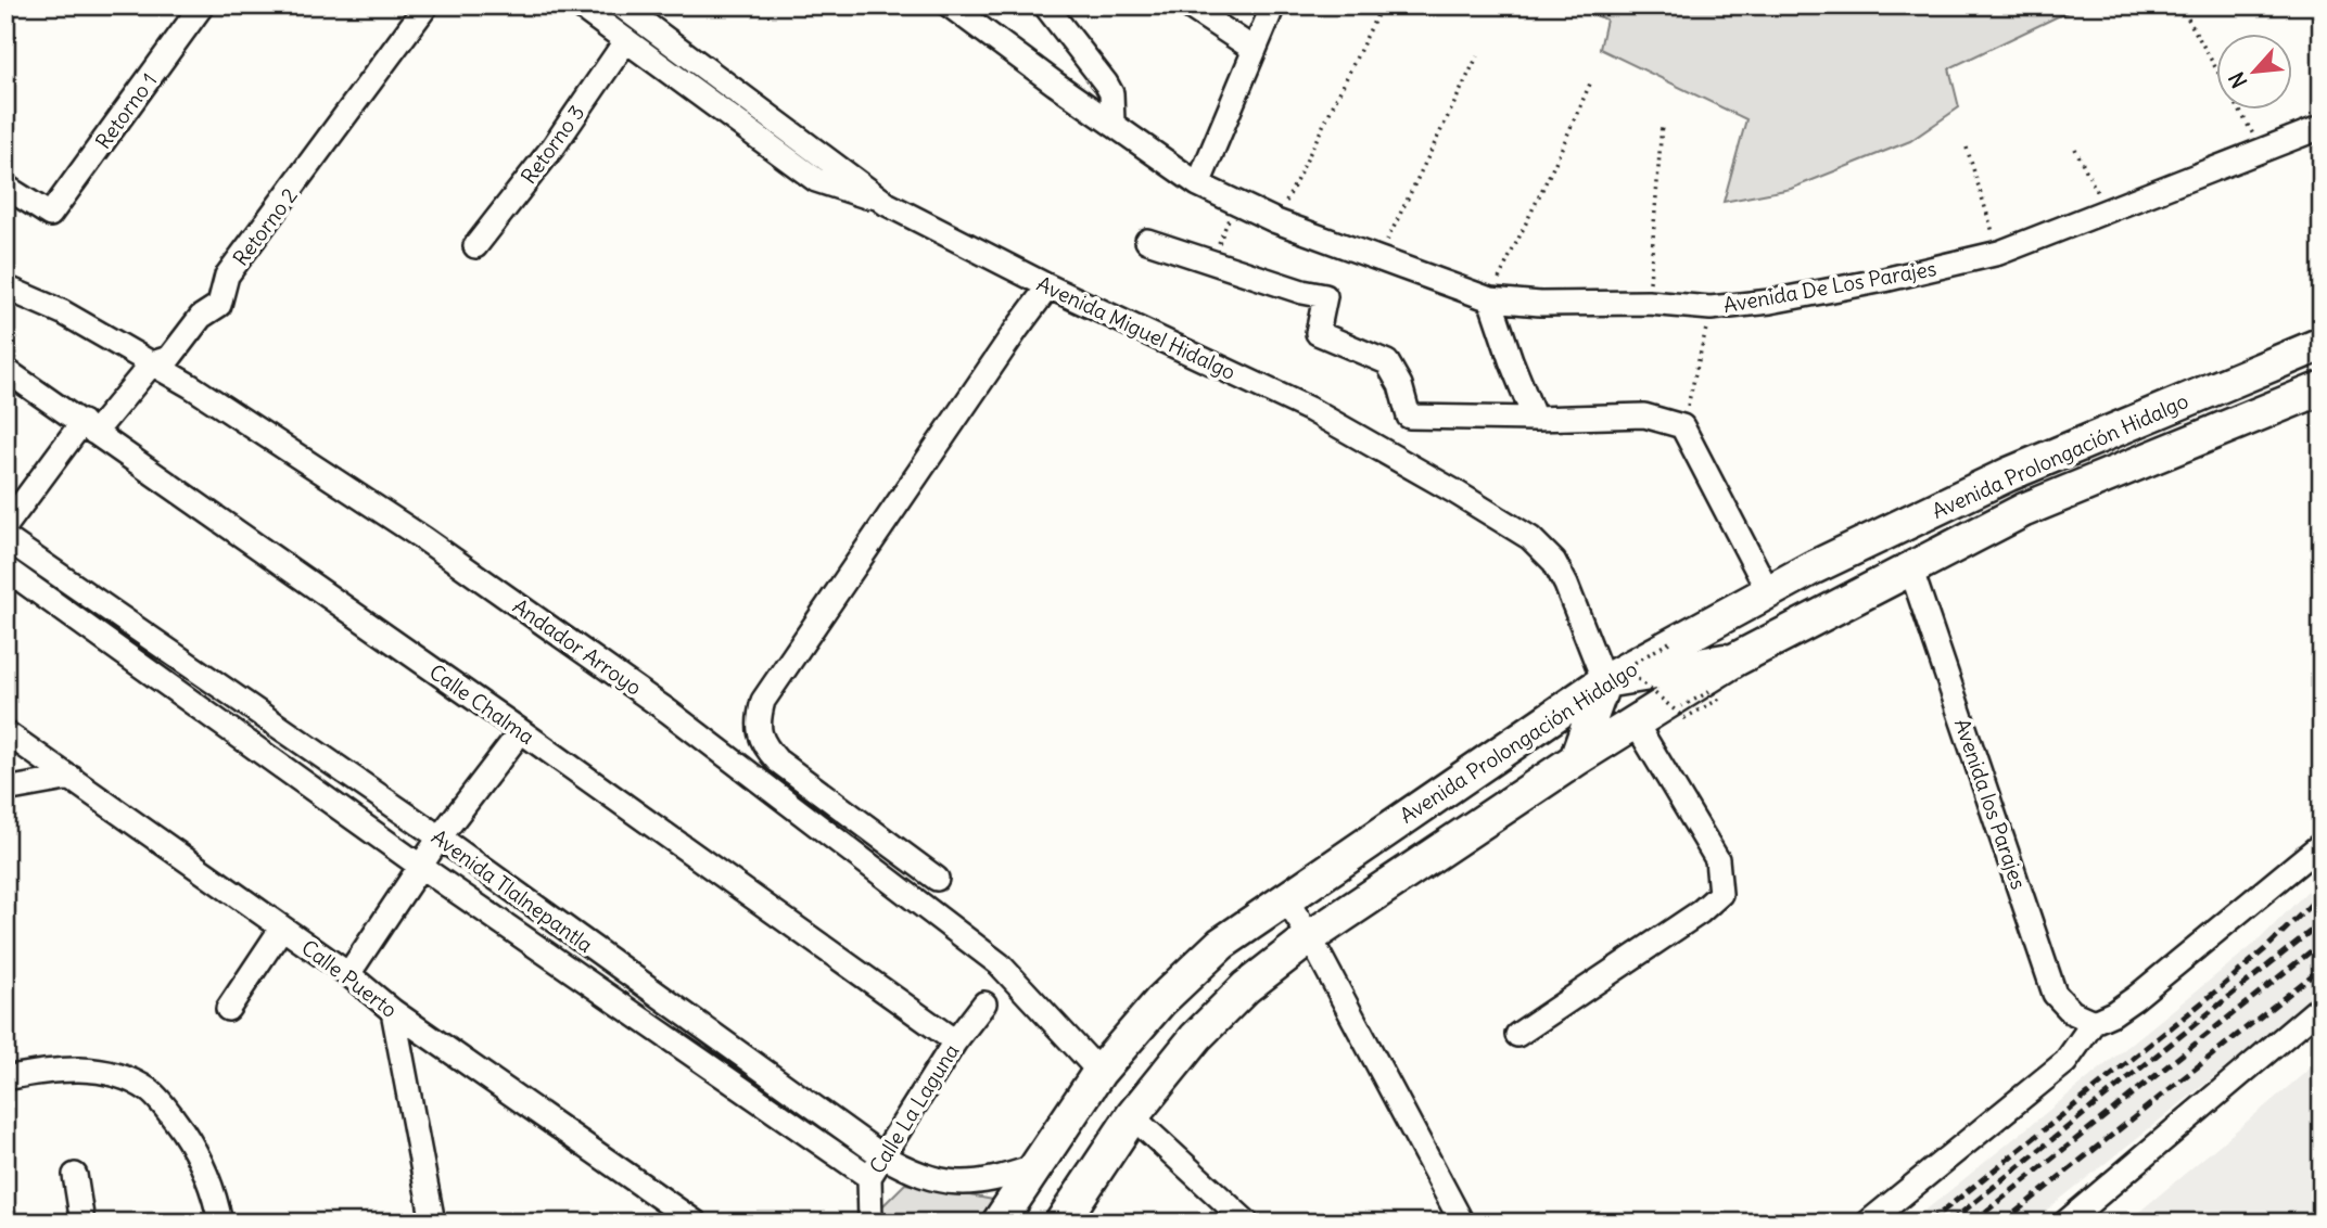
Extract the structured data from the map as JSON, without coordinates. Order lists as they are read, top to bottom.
{
  "streets": {
    "highway": ["Avenida Prolongación Hidalgo"],
    "street": [
      "Retorno 1",
      "Retorno 3",
      "Retorno 2",
      "Avenida De Los Parajes",
      "Avenida Miguel Hidalgo",
      "Andador Arroyo",
      "Calle Chalma",
      "Avenida los Parajes",
      "Avenida Tlalnepantla",
      "Calle Puerto",
      "Calle La Laguna"
    ]
  },
  "crossings": [
    ["Retorno 2", "Andador Arroyo"],
    ["Retorno 2", "Calle Chalma"],
    ["Avenida Miguel Hidalgo", "Avenida Prolongación Hidalgo"],
    ["Avenida Prolongación Hidalgo", "Andador Arroyo"],
    ["Avenida Prolongación Hidalgo", "Avenida los Parajes"],
    ["Avenida Prolongación Hidalgo", "Avenida Tlalnepantla"],
    ["Calle Chalma", "Calle La Laguna"],
    ["Avenida Tlalnepantla", "Calle La Laguna"]
  ],
  "north": "bottom left"
}
